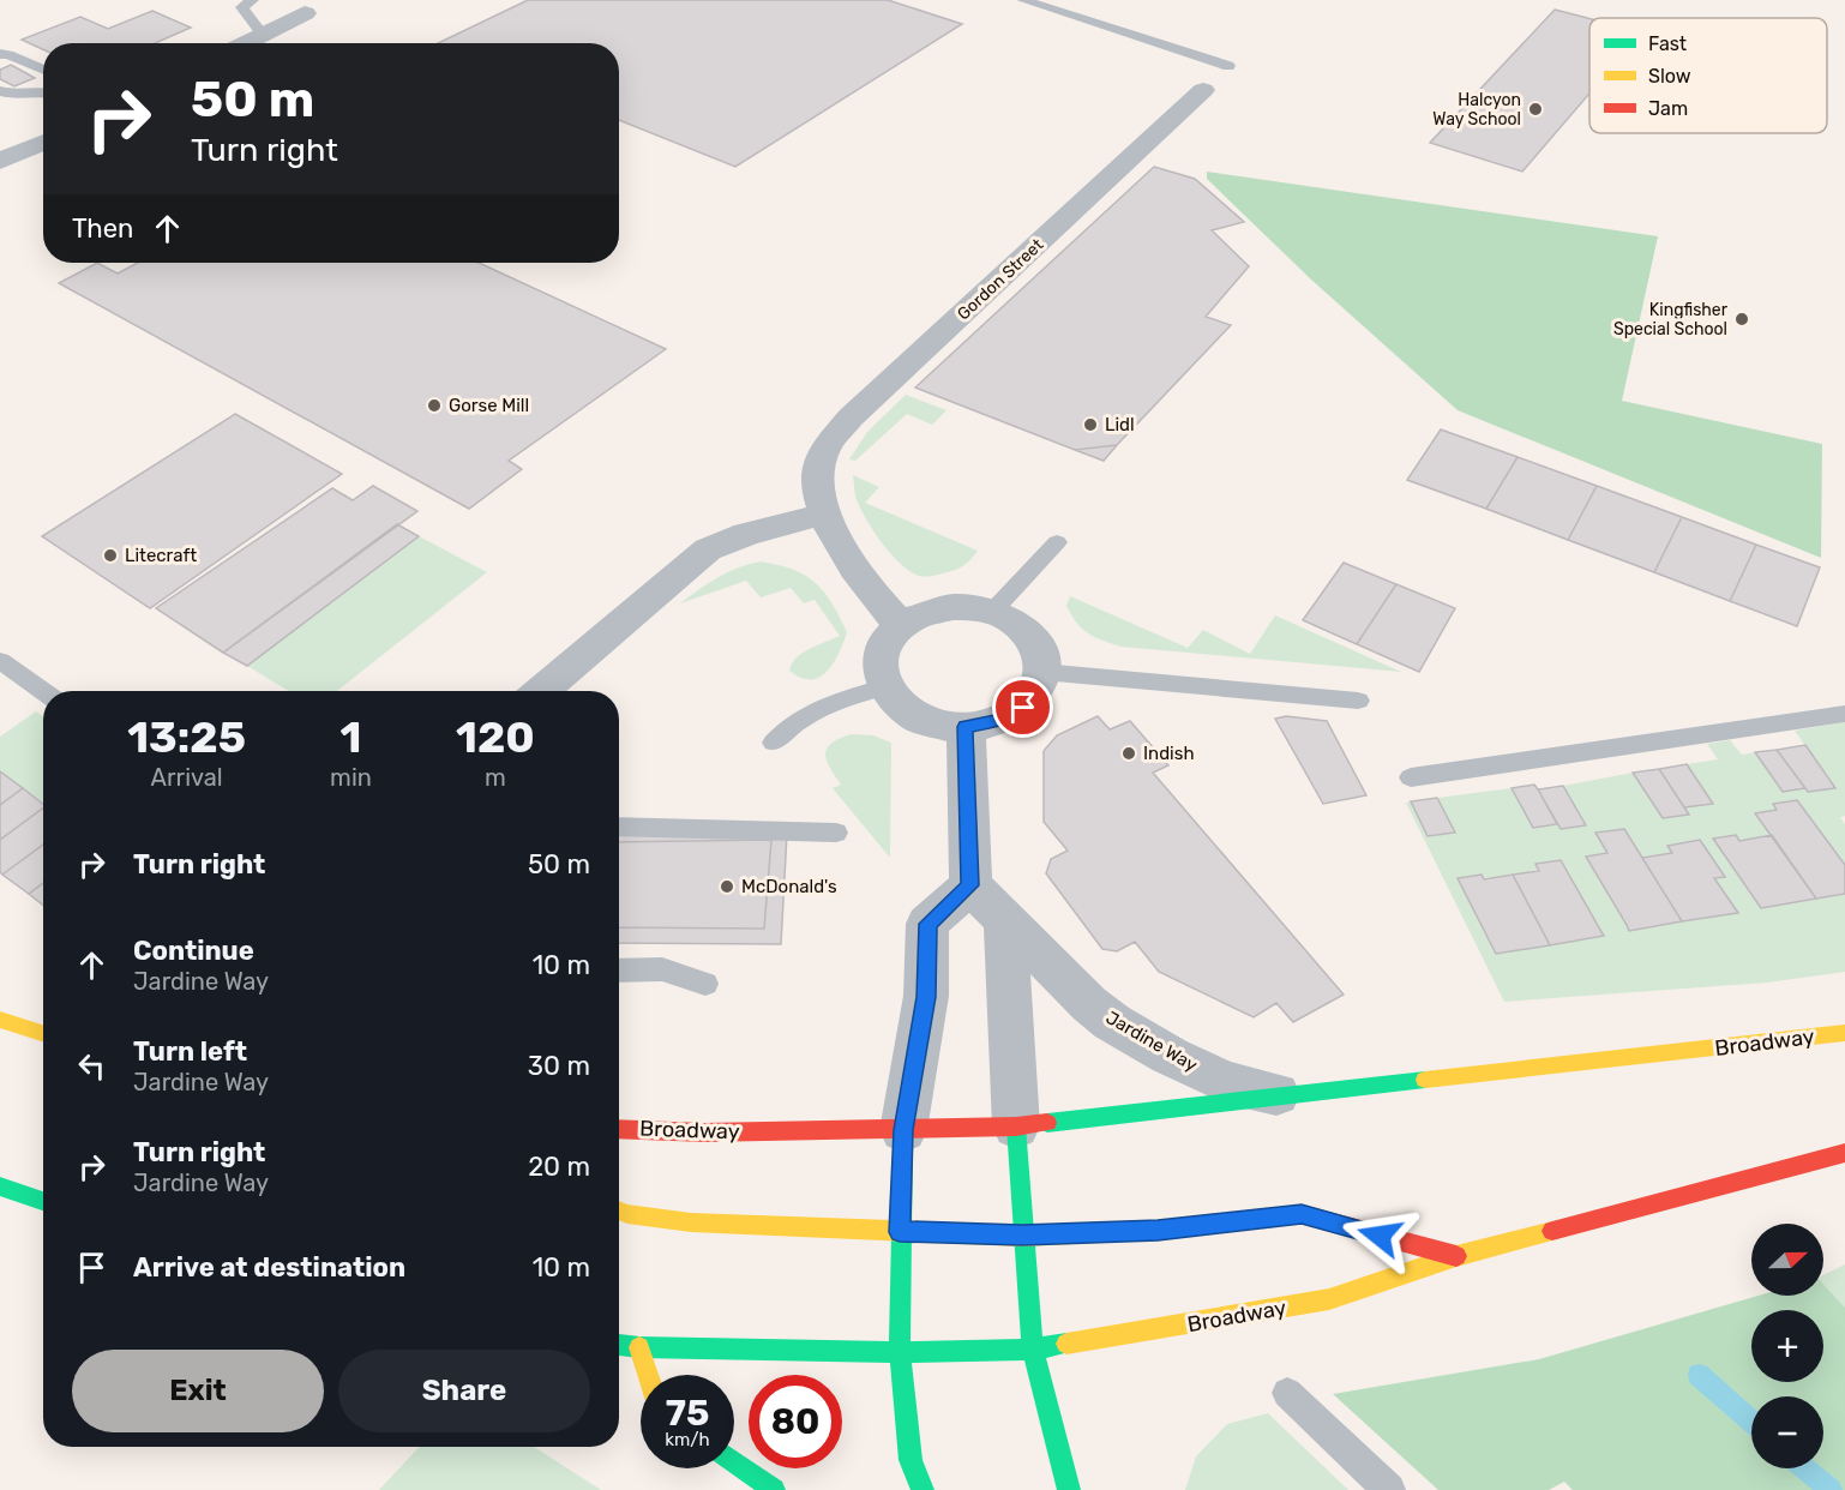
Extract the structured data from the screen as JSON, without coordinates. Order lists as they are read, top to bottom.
{
  "streets": {
    "main road": ["Broadway"],
    "street": ["Gordon Street", "Jardine Way"]
  },
  "crossings": [
    ["Jardine Way", "Broadway"]
  ],
  "places": [
    "Halcyon Way School",
    "Kingfisher Special School",
    "Gorse Mill",
    "Lidl",
    "Litecraft",
    "Indish",
    "McDonald's"
  ],
  "legend": ["Fast", "Slow", "Jam"],
  "north": "right",
  "page": {
    "turn": ["50 m", "Turn right"],
    "then": "Then",
    "eta": [
      "13:25",
      "Arrival",
      "1",
      "min",
      "120",
      "m"
    ],
    "list": [
      {
        "name": "Turn right",
        "value": "50 m"
      },
      {
        "name": "Continue",
        "note": "Jardine Way",
        "value": "10 m"
      },
      {
        "name": "Turn left",
        "note": "Jardine Way",
        "value": "30 m"
      },
      {
        "name": "Turn right",
        "note": "Jardine Way",
        "value": "20 m"
      },
      {
        "name": "Arrive at destination",
        "value": "10 m"
      }
    ],
    "map_buttons": ["+", "−"],
    "buttons": ["Exit", "Share"],
    "speed": "75 km/h",
    "limit": "80"
  }
}
